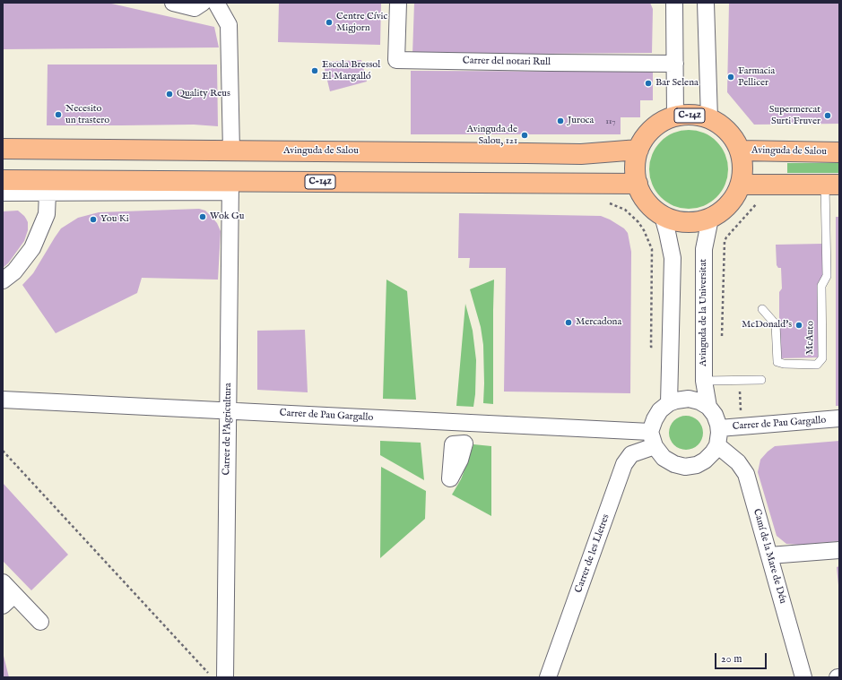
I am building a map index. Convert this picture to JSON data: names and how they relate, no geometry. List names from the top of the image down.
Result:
{
  "streets": {
    "main road": ["C-14z", "Avinguda de Salou"],
    "street": [
      "Carrer del notari Rull",
      "Avinguda de la Universitat",
      "Carrer de Pau Gargallo",
      "Carrer de l'Agricultura",
      "Carrer de les Lletres",
      "Camí de la Mare de Déu"
    ],
    "lane": ["McAuto"]
  },
  "crossings": [
    ["C-14z", "Avinguda de Salou"],
    ["C-14z", "Avinguda de la Universitat"],
    ["C-14z", "Carrer de l'Agricultura"],
    ["Avinguda de Salou", "Avinguda de la Universitat"],
    ["Avinguda de la Universitat", "Carrer de Pau Gargallo"],
    ["Avinguda de la Universitat", "Carrer de les Lletres"],
    ["Avinguda de la Universitat", "Camí de la Mare de Déu"],
    ["Carrer de Pau Gargallo", "Carrer de l'Agricultura"],
    ["Carrer de Pau Gargallo", "Carrer de les Lletres"],
    ["Carrer de Pau Gargallo", "Camí de la Mare de Déu"],
    ["Carrer de les Lletres", "Camí de la Mare de Déu"]
  ],
  "places": [
    "Centre Cívic Migjorn",
    "Escola Bressol El Margalló",
    "Farmacia Pellicer",
    "Bar Selena",
    "Quality Reus",
    "Necesito un trastero",
    "Supermercat Surti Fruver",
    "Juroca",
    "Avinguda de Salou, 121",
    "Wok Gu",
    "You Ki",
    "Mercadona",
    "McDonald's"
  ],
  "house_numbers": ["117"],
  "scale_bar": "20 m"
}
